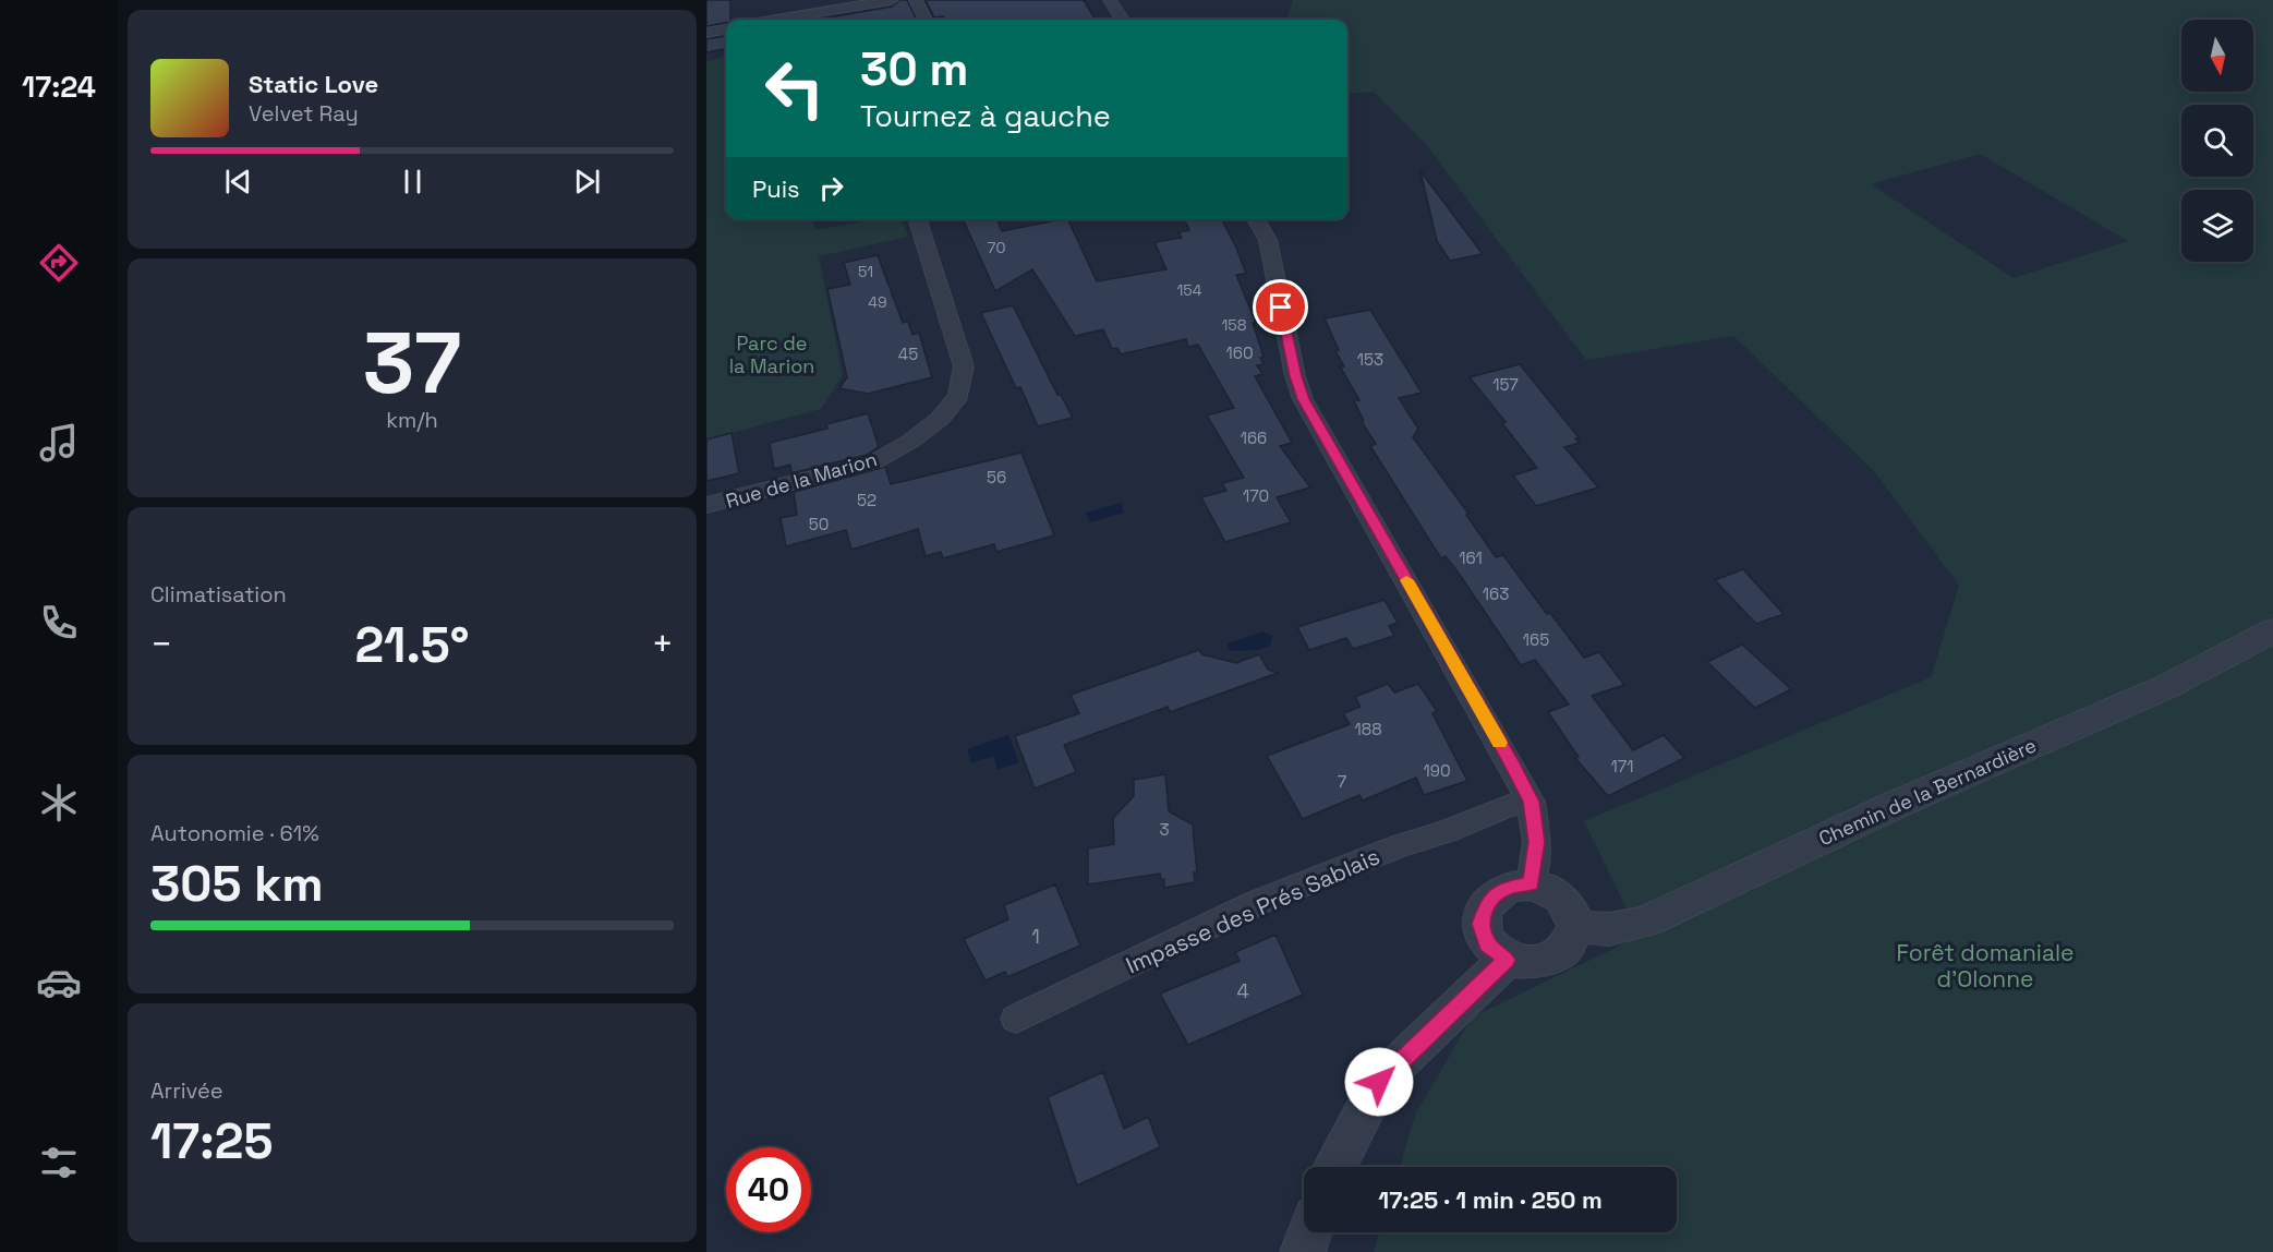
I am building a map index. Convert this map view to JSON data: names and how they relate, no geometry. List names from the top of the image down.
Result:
{
  "streets": {
    "street": ["Rue de la Marion", "Chemin de la Bernardière", "Impasse des Prés Sablais"]
  },
  "parks": ["Parc de la Marion", "Forêt domaniale d'Olonne"],
  "house_numbers": [
    "70",
    "51",
    "154",
    "49",
    "158",
    "160",
    "45",
    "153",
    "157",
    "166",
    "56",
    "170",
    "52",
    "50",
    "161",
    "163",
    "165",
    "188",
    "171",
    "190",
    "7",
    "3",
    "1",
    "4"
  ],
  "north": "bottom",
  "page": {
    "tabs": "17:24",
    "turn": ["30 m", "Tournez à gauche"],
    "song": ["Static Love", "Velvet Ray"],
    "then": "Puis",
    "tile": [
      ["37", "km/h"],
      "Climatisation",
      ["Autonomie · 61%", "305 km"],
      ["Arrivée", "17:25"]
    ],
    "heat": ["−", "21.5°", "+"],
    "limit": "40",
    "trip": "17:25 · 1 min · 250 m"
  }
}
